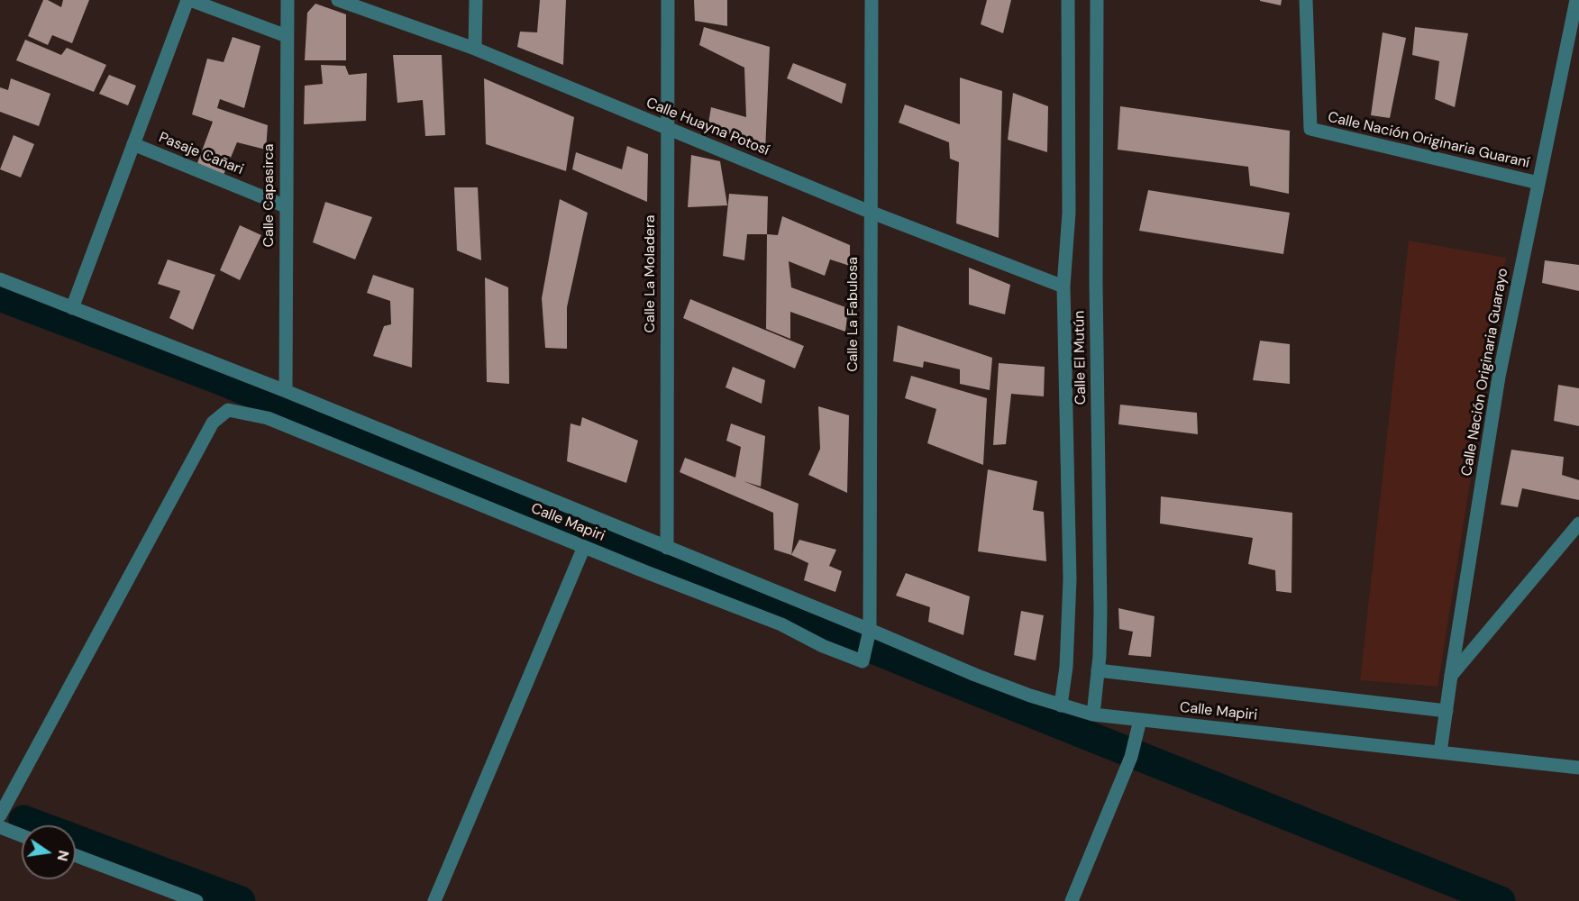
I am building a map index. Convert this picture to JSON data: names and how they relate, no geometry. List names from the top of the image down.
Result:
{
  "streets": {
    "street": [
      "Calle Huayna Potosí",
      "Calle Nación Originaria Guaraní",
      "Pasaje Cañari",
      "Calle Capasirca",
      "Calle La Moladera",
      "Calle La Fabulosa",
      "Calle El Mutún",
      "Calle Nación Originaria Guarayo",
      "Calle Mapiri"
    ]
  },
  "crossings": [
    ["Calle Huayna Potosí", "Calle La Moladera"],
    ["Calle Huayna Potosí", "Calle La Fabulosa"],
    ["Calle Huayna Potosí", "Calle El Mutún"],
    ["Calle Nación Originaria Guaraní", "Calle Nación Originaria Guarayo"],
    ["Pasaje Cañari", "Calle Capasirca"],
    ["Calle Capasirca", "Calle Mapiri"],
    ["Calle La Moladera", "Calle Mapiri"],
    ["Calle La Fabulosa", "Calle Mapiri"],
    ["Calle El Mutún", "Calle Mapiri"],
    ["Calle Nación Originaria Guarayo", "Calle Mapiri"]
  ],
  "north": "right"
}
